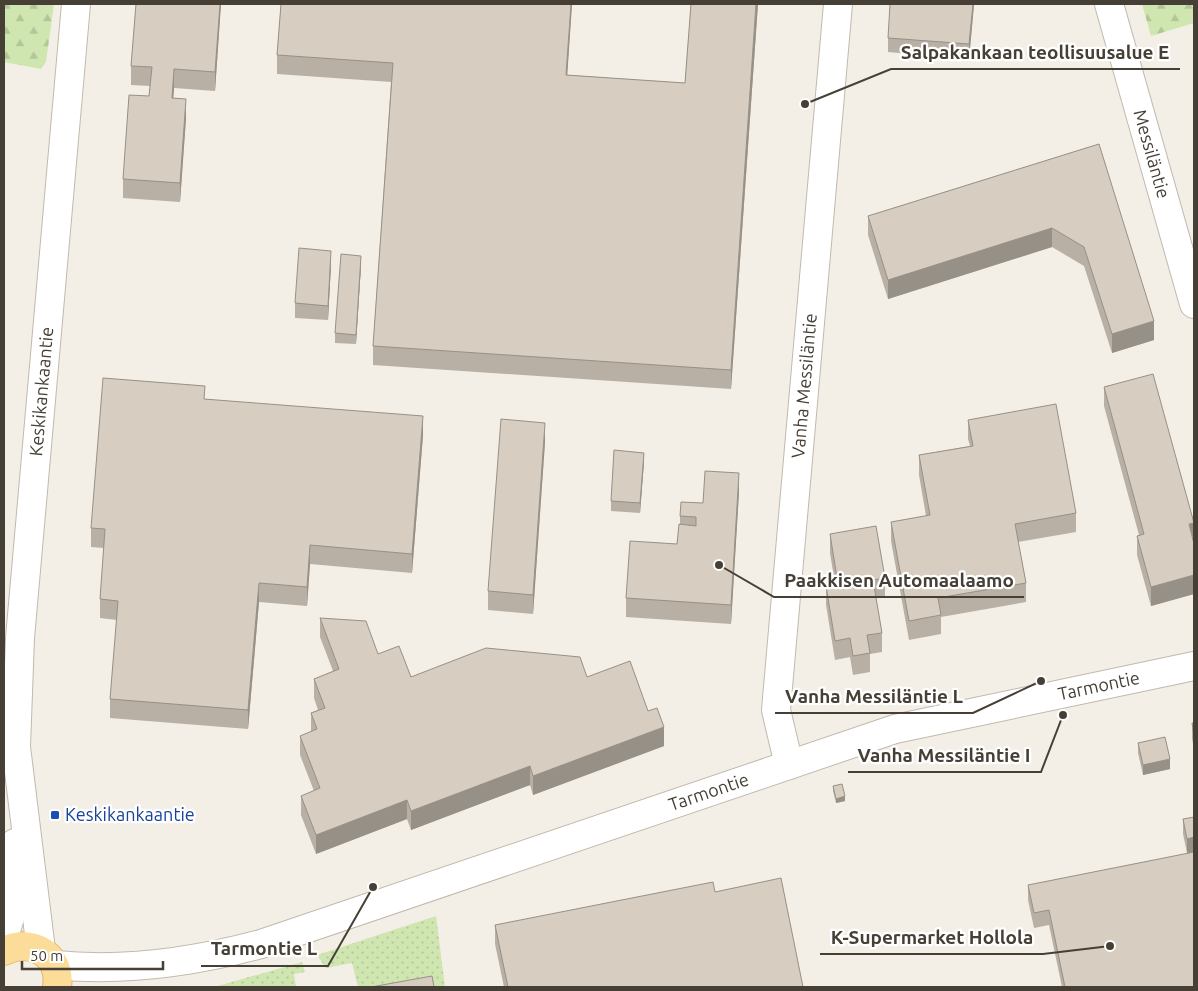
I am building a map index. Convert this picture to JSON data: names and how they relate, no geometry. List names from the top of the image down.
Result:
{
  "streets": {
    "street": [
      "Messiläntie",
      "Vanha Messiläntie",
      "Keskikankaantie",
      "Tarmontie"
    ]
  },
  "crossings": [
    ["Vanha Messiläntie", "Tarmontie"],
    ["Keskikankaantie", "Tarmontie"]
  ],
  "places": {
    "other": [
      "Salpakankaan teollisuusalue E",
      "Paakkisen Automaalaamo",
      "Vanha Messiläntie L",
      "Vanha Messiläntie I",
      "Tarmontie L",
      "K-Supermarket Hollola"
    ],
    "transit": ["Keskikankaantie"]
  },
  "scale_bar": "50 m"
}
